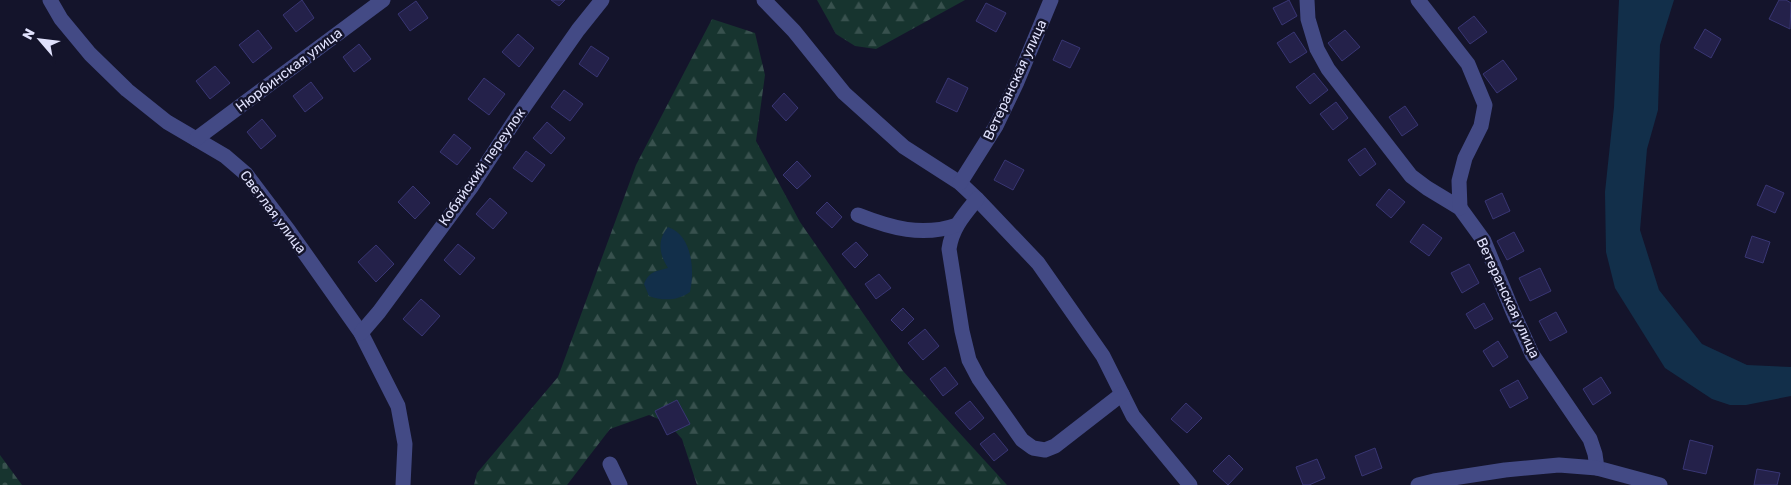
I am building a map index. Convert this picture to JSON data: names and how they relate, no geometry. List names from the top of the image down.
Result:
{
  "streets": {
    "street": [
      "Нюрбинская улица",
      "Ветеранская улица",
      "Кобяйский переулок",
      "Светлая улица"
    ]
  },
  "crossings": [
    ["Нюрбинская улица", "Светлая улица"],
    ["Кобяйский переулок", "Светлая улица"]
  ],
  "north": "top left"
}
